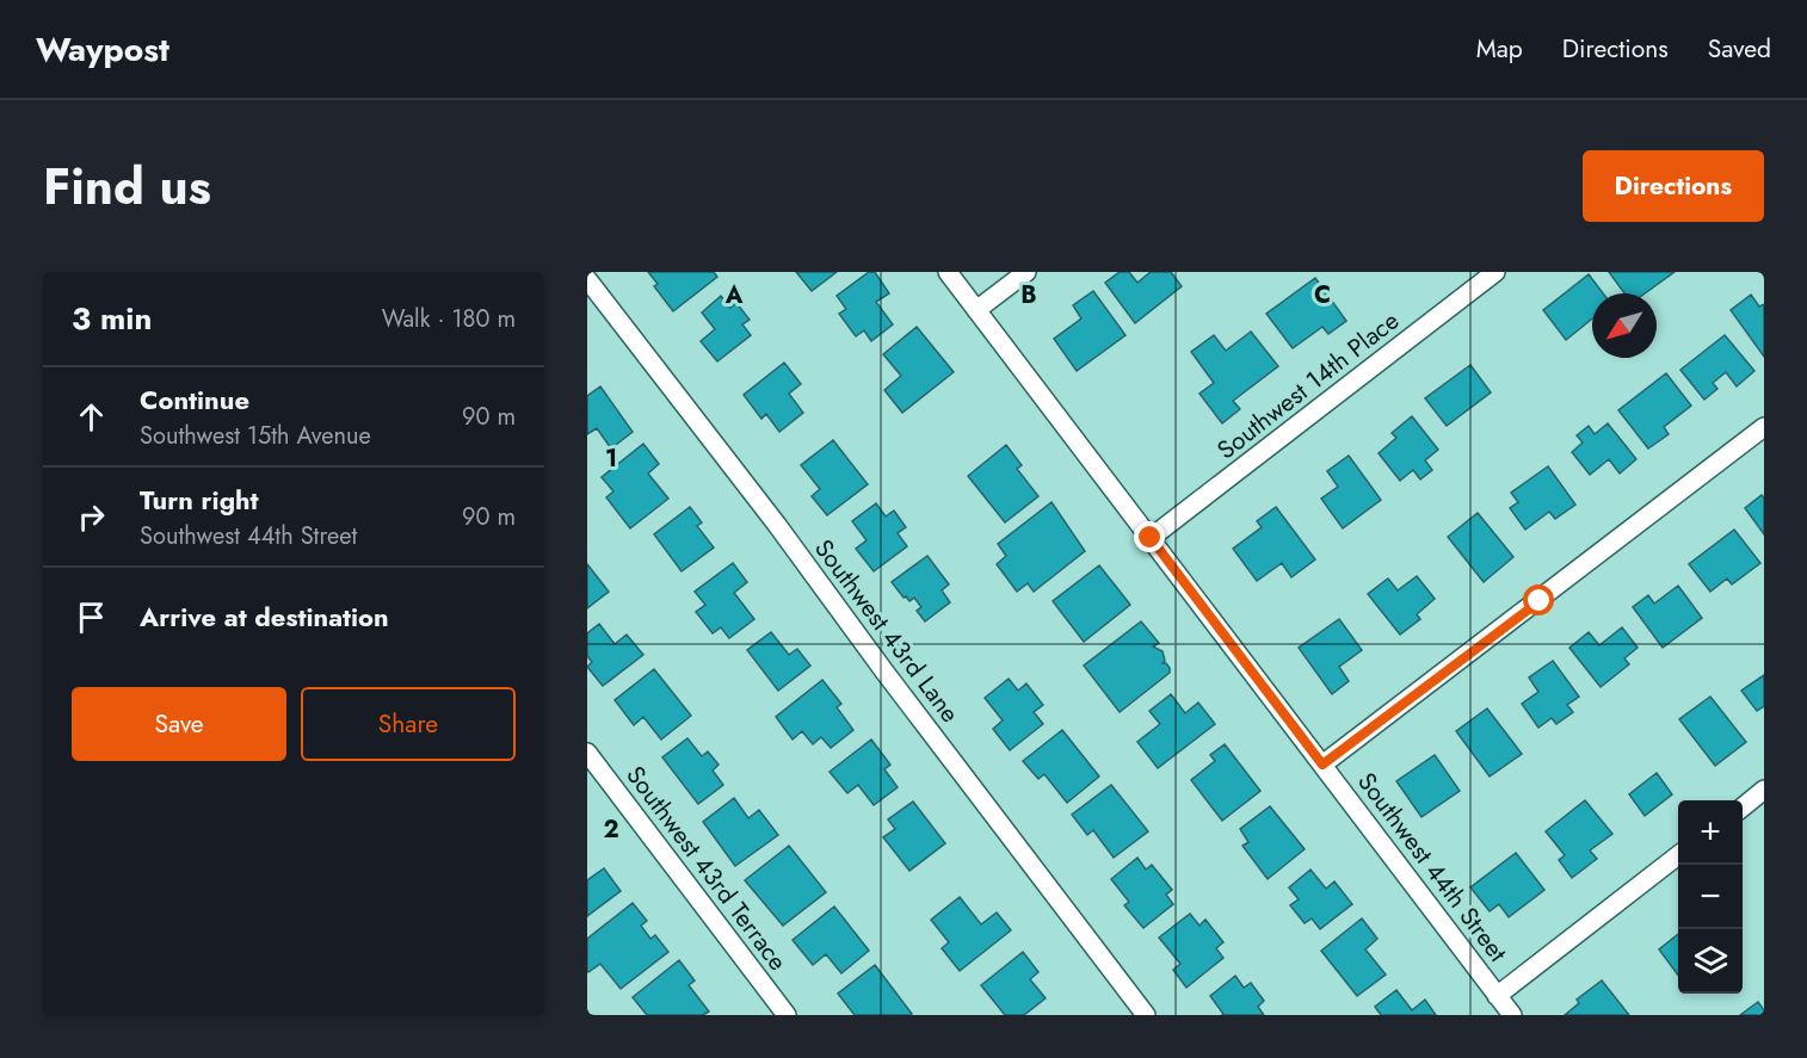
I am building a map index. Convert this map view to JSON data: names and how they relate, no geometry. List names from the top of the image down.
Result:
{
  "streets": {
    "street": [
      "Southwest 14th Place",
      "Southwest 43rd Lane",
      "Southwest 44th Street",
      "Southwest 43rd Terrace"
    ]
  },
  "crossings": [
    ["Southwest 14th Place", "Southwest 44th Street"]
  ],
  "north": "bottom left",
  "page": {
    "header": "Waypost",
    "nav": ["Map", "Directions", "Saved"],
    "title": "Find us",
    "buttons": [
      "Directions",
      ["Save", "Share"]
    ],
    "heading": ["3 min", "Walk · 180 m"],
    "list": [
      ["Continue", "Southwest 15th Avenue", "90 m"],
      ["Turn right", "Southwest 44th Street", "90 m"],
      "Arrive at destination"
    ],
    "map_buttons": ["+", "−"]
  },
  "grid": {
    "columns": ["A", "B", "C"],
    "rows": ["1", "2"]
  }
}
